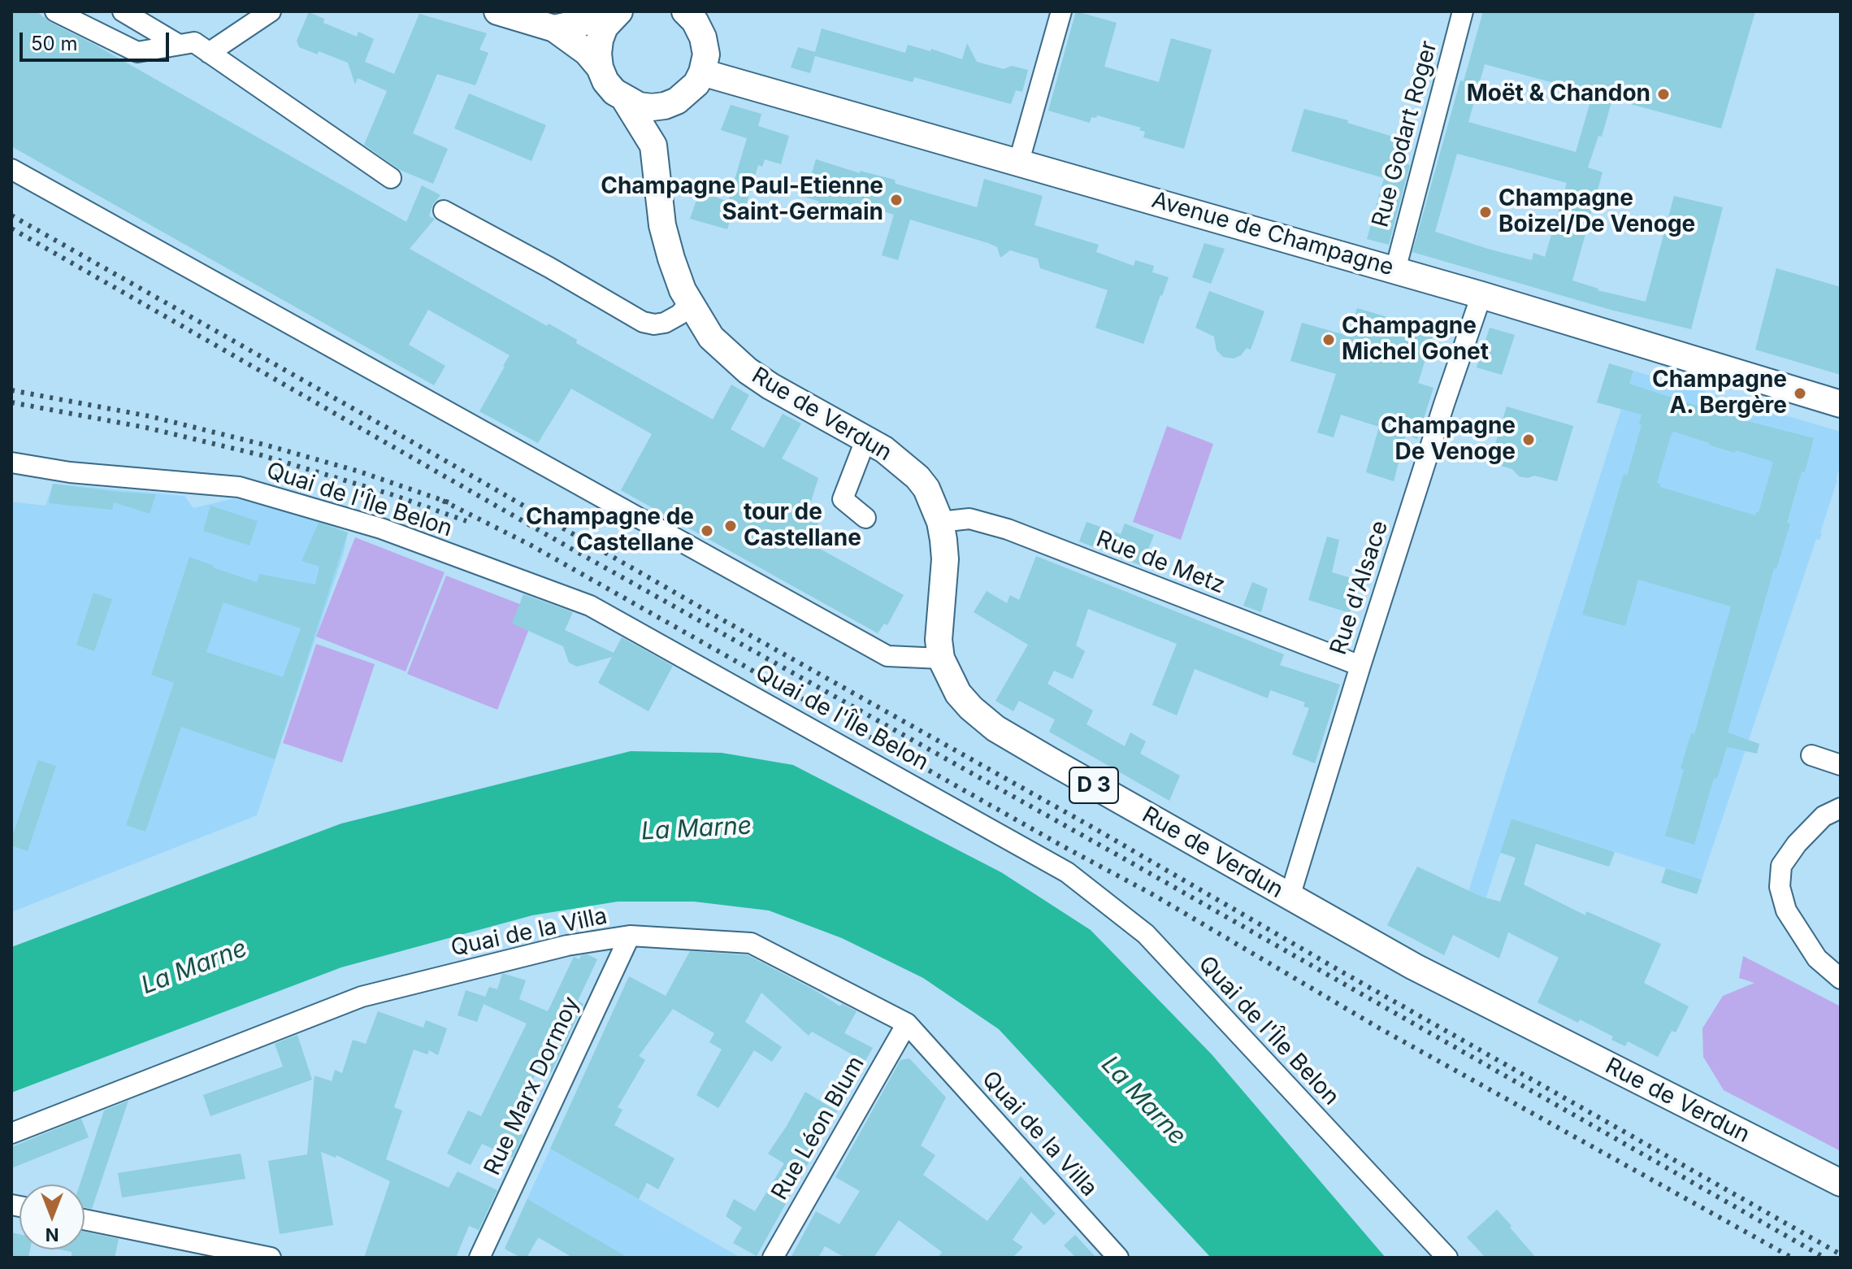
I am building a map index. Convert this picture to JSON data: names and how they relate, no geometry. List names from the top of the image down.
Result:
{
  "streets": {
    "main road": ["Avenue de Champagne", "Rue de Verdun", "D 3"],
    "street": [
      "Rue Godart Roger",
      "Quai de l'Île Belon",
      "Rue de Metz",
      "Rue d'Alsace",
      "Quai de la Villa",
      "Rue Marx Dormoy",
      "Rue Léon Blum"
    ]
  },
  "crossings": [
    ["Rue Godart Roger", "Avenue de Champagne"],
    ["Avenue de Champagne", "Rue d'Alsace"],
    ["Rue de Verdun", "Rue de Metz"],
    ["Rue de Verdun", "Rue d'Alsace"],
    ["Rue de Metz", "Rue d'Alsace"],
    ["Quai de la Villa", "Rue Marx Dormoy"],
    ["Quai de la Villa", "Rue Léon Blum"]
  ],
  "water": ["La Marne"],
  "places": [
    "Moёt & Chandon",
    "Champagne Paul-Etienne Saint-Germain",
    "Champagne Boizel/De Venoge",
    "Champagne Michel Gonet",
    "Champagne A. Bergère",
    "Champagne De Venoge",
    "tour de Castellane",
    "Champagne de Castellane"
  ],
  "scale_bar": "50 m",
  "north": "bottom"
}
